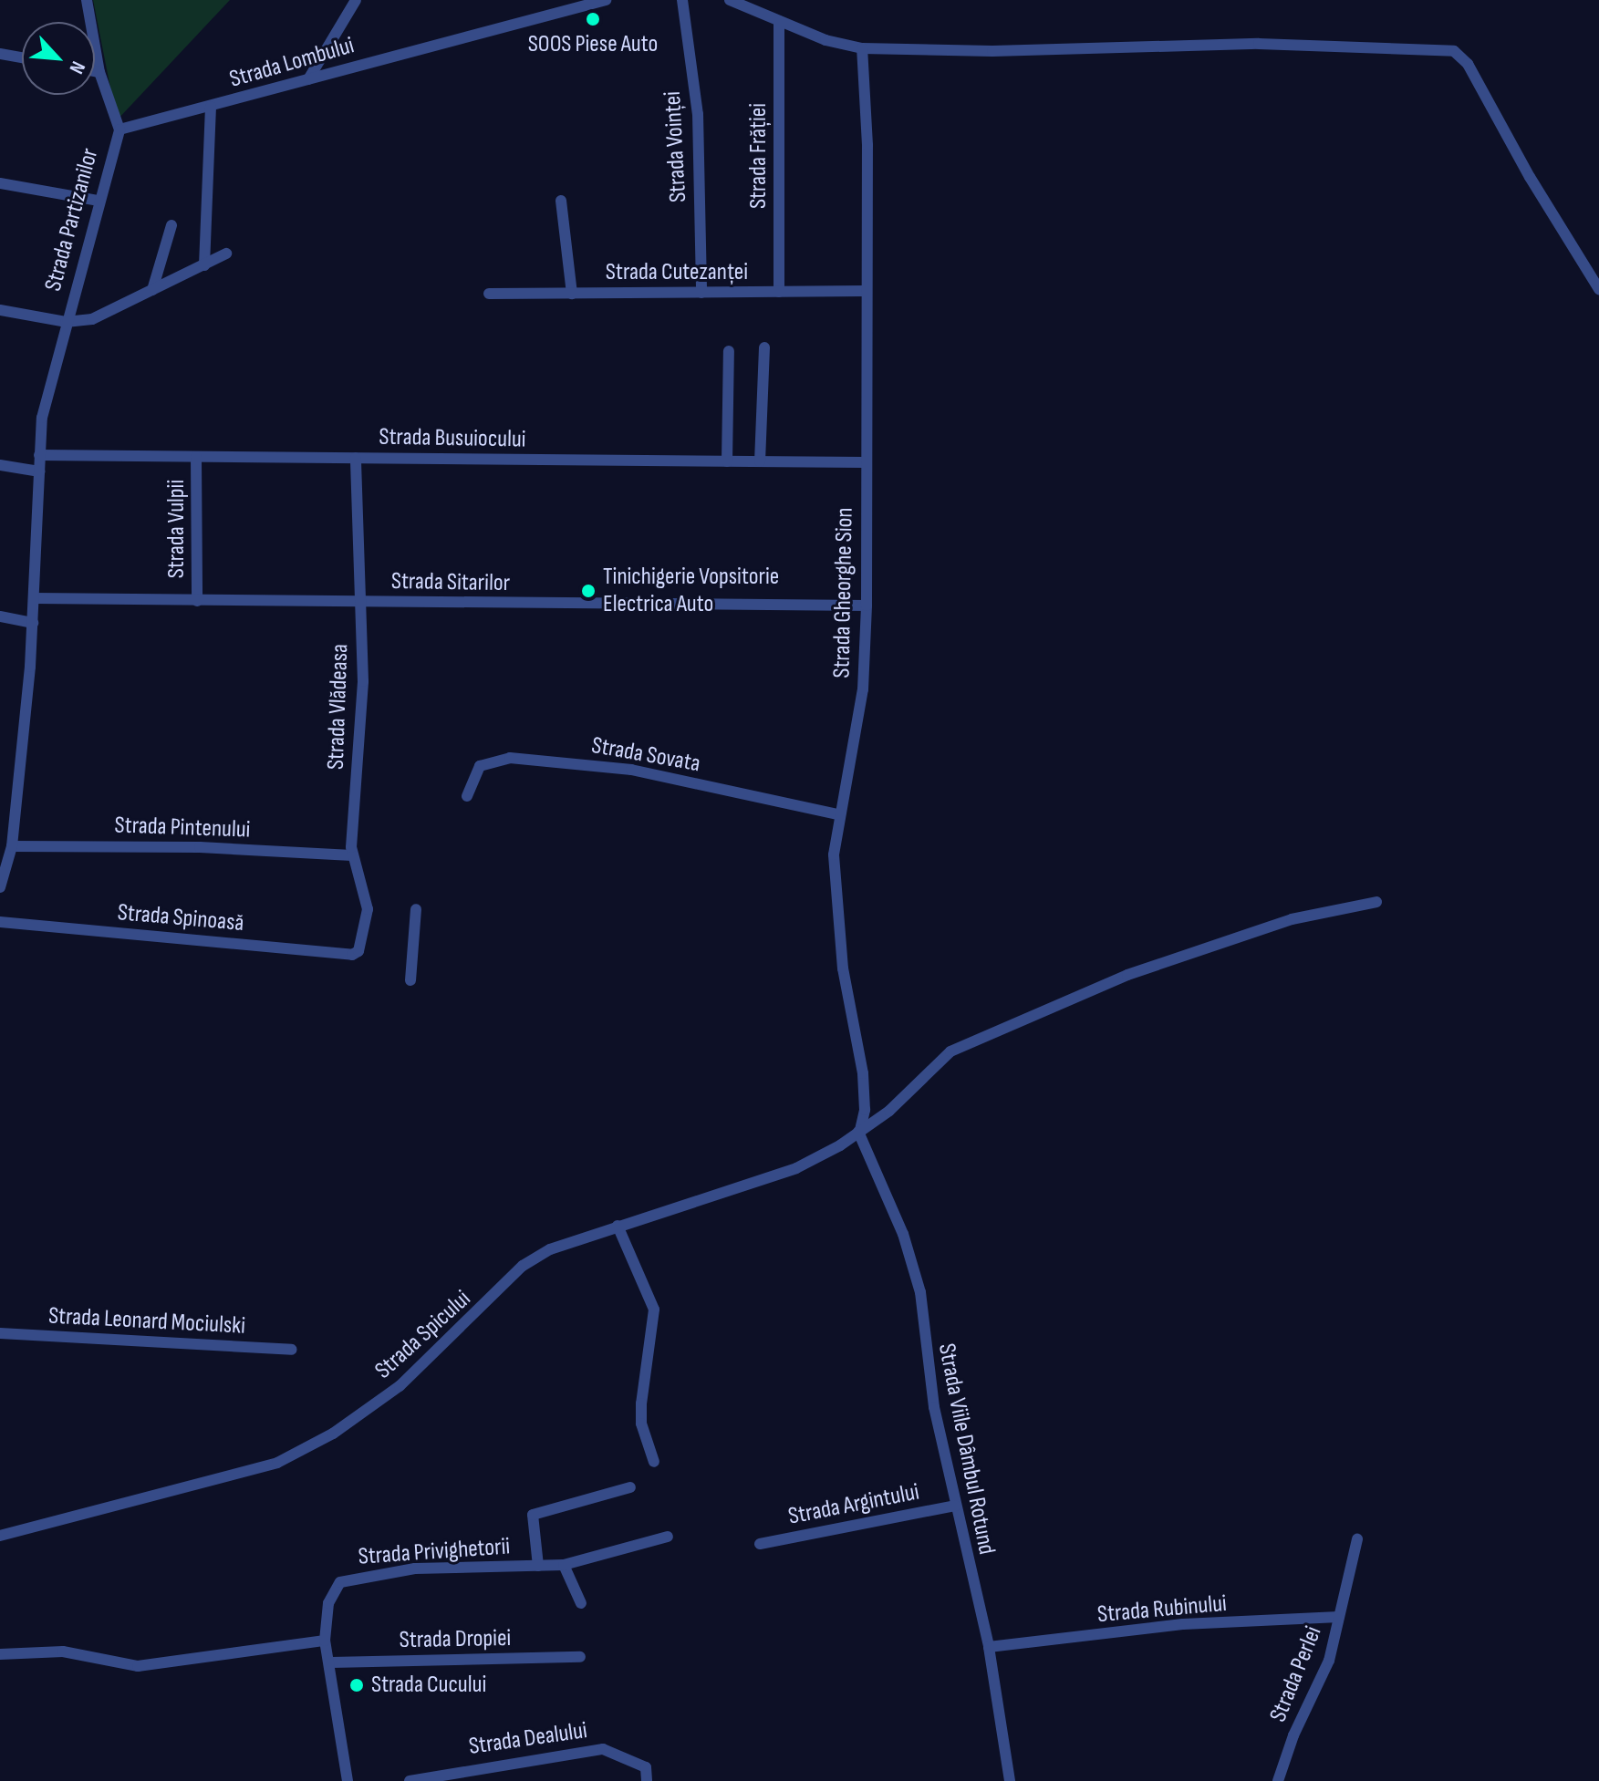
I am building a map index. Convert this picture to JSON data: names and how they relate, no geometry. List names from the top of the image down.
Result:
{
  "streets": {
    "street": [
      "Strada Lombului",
      "Strada Voinței",
      "Strada Frăției",
      "Strada Partizanilor",
      "Strada Cutezanței",
      "Strada Busuiocului",
      "Strada Vulpii",
      "Strada Sitarilor",
      "Strada Gheorghe Sion",
      "Strada Vlădeasa",
      "Strada Sovata",
      "Strada Pintenului",
      "Strada Spinoasă",
      "Strada Leonard Mociulski",
      "Strada Spicului",
      "Strada Viile Dâmbul Rotund",
      "Strada Argintului",
      "Strada Privighetorii",
      "Strada Rubinului",
      "Strada Dropiei",
      "Strada Perlei",
      "Strada Dealului"
    ]
  },
  "crossings": [
    ["Strada Lombului", "Strada Partizanilor"],
    ["Strada Voinței", "Strada Cutezanței"],
    ["Strada Frăției", "Strada Cutezanței"],
    ["Strada Partizanilor", "Strada Busuiocului"],
    ["Strada Partizanilor", "Strada Sitarilor"],
    ["Strada Partizanilor", "Strada Pintenului"],
    ["Strada Cutezanței", "Strada Gheorghe Sion"],
    ["Strada Busuiocului", "Strada Vulpii"],
    ["Strada Busuiocului", "Strada Gheorghe Sion"],
    ["Strada Busuiocului", "Strada Vlădeasa"],
    ["Strada Vulpii", "Strada Sitarilor"],
    ["Strada Sitarilor", "Strada Gheorghe Sion"],
    ["Strada Sitarilor", "Strada Vlădeasa"],
    ["Strada Gheorghe Sion", "Strada Sovata"],
    ["Strada Gheorghe Sion", "Strada Spicului"],
    ["Strada Gheorghe Sion", "Strada Viile Dâmbul Rotund"],
    ["Strada Vlădeasa", "Strada Pintenului"],
    ["Strada Vlădeasa", "Strada Spinoasă"],
    ["Strada Spicului", "Strada Viile Dâmbul Rotund"],
    ["Strada Viile Dâmbul Rotund", "Strada Argintului"],
    ["Strada Viile Dâmbul Rotund", "Strada Rubinului"],
    ["Strada Rubinului", "Strada Perlei"]
  ],
  "places": ["SOOS Piese Auto", "Tinichigerie Vopsitorie Electrica Auto", "Strada Cucului"],
  "north": "bottom right"
}
